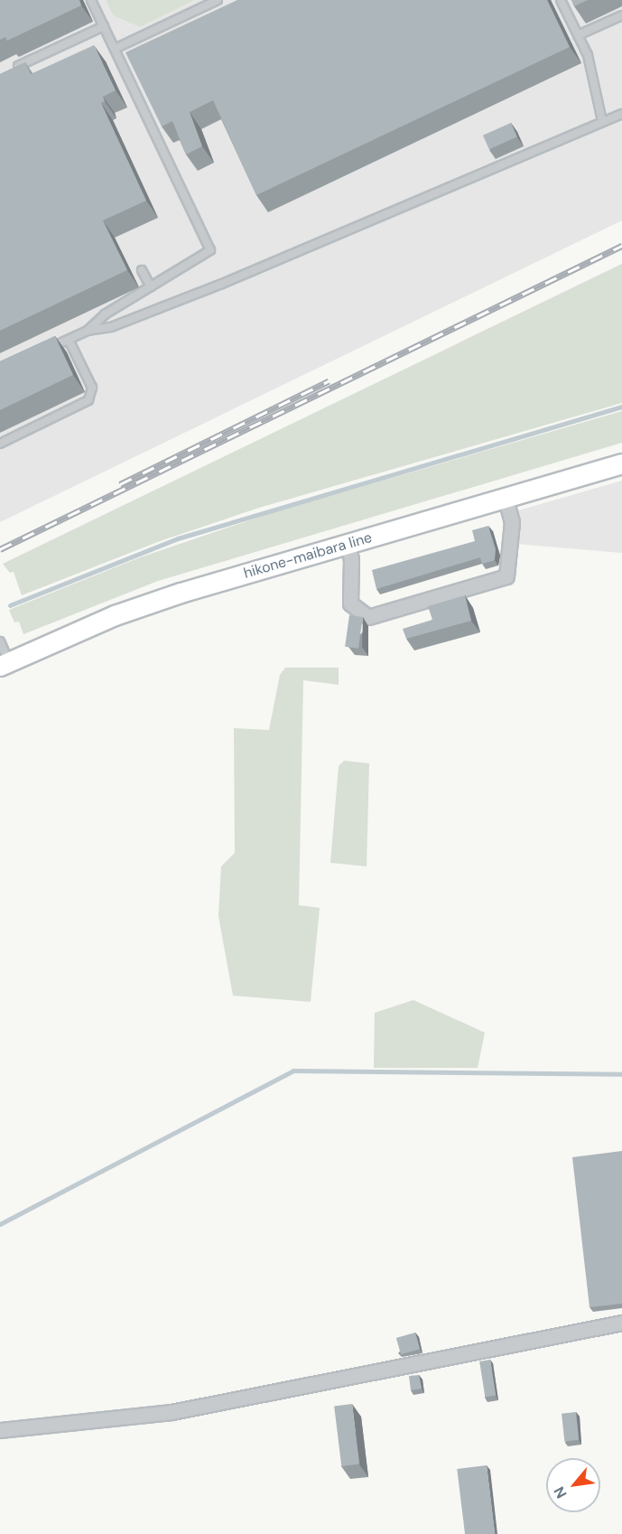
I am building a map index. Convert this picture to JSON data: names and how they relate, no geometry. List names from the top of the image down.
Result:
{
  "streets": {
    "main road": ["hikone-maibara line"]
  },
  "north": "bottom left"
}
